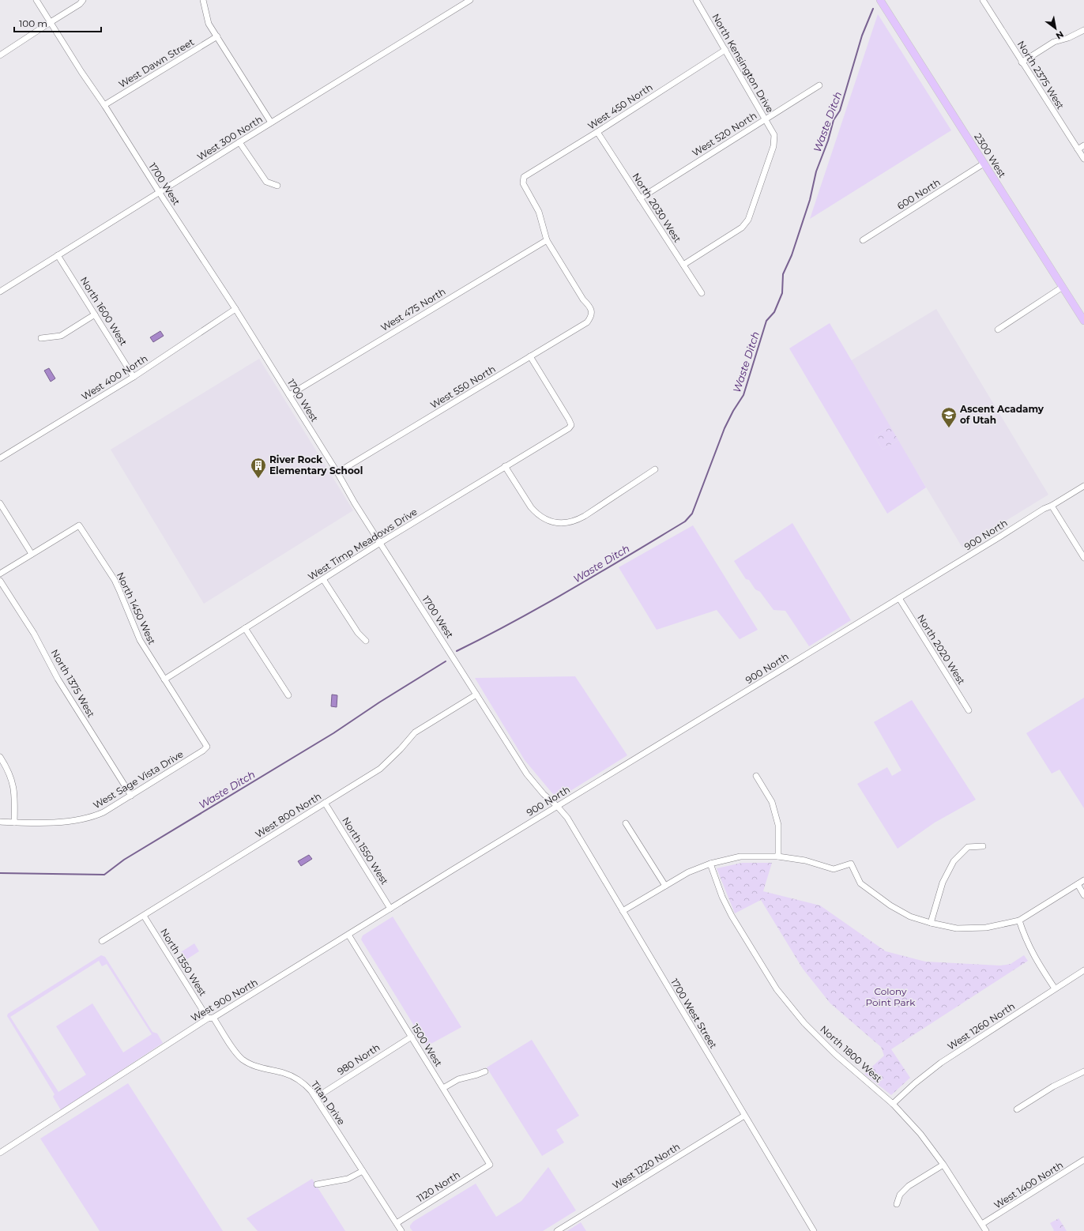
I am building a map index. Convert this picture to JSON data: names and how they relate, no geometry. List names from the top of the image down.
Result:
{
  "streets": {
    "main road": ["2300 West"],
    "street": [
      "West Dawn Street",
      "North Kensington Drive",
      "North 2375 West",
      "West 450 North",
      "West 520 North",
      "West 300 North",
      "1700 West",
      "600 North",
      "North 2030 West",
      "West 475 North",
      "North 1600 West",
      "West 400 North",
      "West 550 North",
      "900 North",
      "West Timp Meadows Drive",
      "North 1450 West",
      "North 2020 West",
      "North 1375 West",
      "West Sage Vista Drive",
      "West 800 North",
      "North 1550 West",
      "North 1350 West",
      "West 900 North",
      "1700 West Street",
      "West 1260 North",
      "1500 West",
      "North 1800 West",
      "980 North",
      "Titan Drive",
      "West 1220 North",
      "West 1400 North",
      "1120 North"
    ]
  },
  "crossings": [
    ["West Dawn Street", "1700 West"],
    ["North Kensington Drive", "West 450 North"],
    ["North Kensington Drive", "West 520 North"],
    ["North Kensington Drive", "North 2030 West"],
    ["West 450 North", "North 2030 West"],
    ["West 450 North", "West 475 North"],
    ["West 450 North", "West 550 North"],
    ["West 520 North", "North 2030 West"],
    ["West 300 North", "1700 West"],
    ["West 300 North", "North 1600 West"],
    ["2300 West", "600 North"],
    ["1700 West", "West 475 North"],
    ["1700 West", "West 400 North"],
    ["1700 West", "West 550 North"],
    ["1700 West", "900 North"],
    ["1700 West", "West Timp Meadows Drive"],
    ["1700 West", "West 800 North"],
    ["1700 West", "1700 West Street"],
    ["West 475 North", "West 550 North"],
    ["North 1600 West", "West 400 North"],
    ["West 550 North", "West Timp Meadows Drive"],
    ["900 North", "North 2020 West"],
    ["900 North", "West 900 North"],
    ["900 North", "1700 West Street"],
    ["West Timp Meadows Drive", "North 1450 West"],
    ["North 1450 West", "West Sage Vista Drive"],
    ["North 1375 West", "West Sage Vista Drive"],
    ["West 800 North", "North 1550 West"],
    ["West 800 North", "North 1350 West"],
    ["North 1550 West", "West 900 North"],
    ["North 1350 West", "West 900 North"],
    ["North 1350 West", "Titan Drive"],
    ["West 900 North", "1500 West"],
    ["West 900 North", "Titan Drive"],
    ["1700 West Street", "West 1220 North"],
    ["West 1260 North", "North 1800 West"],
    ["1500 West", "980 North"],
    ["1500 West", "1120 North"],
    ["North 1800 West", "West 1400 North"],
    ["980 North", "Titan Drive"],
    ["Titan Drive", "1120 North"]
  ],
  "water": ["Waste Ditch"],
  "parks": ["Colony Point Park"],
  "places": {
    "school or university": ["Ascent Acadamy of Utah"],
    "building": ["River Rock Elementary School"]
  },
  "scale_bar": "100 m",
  "north": "bottom right"
}
